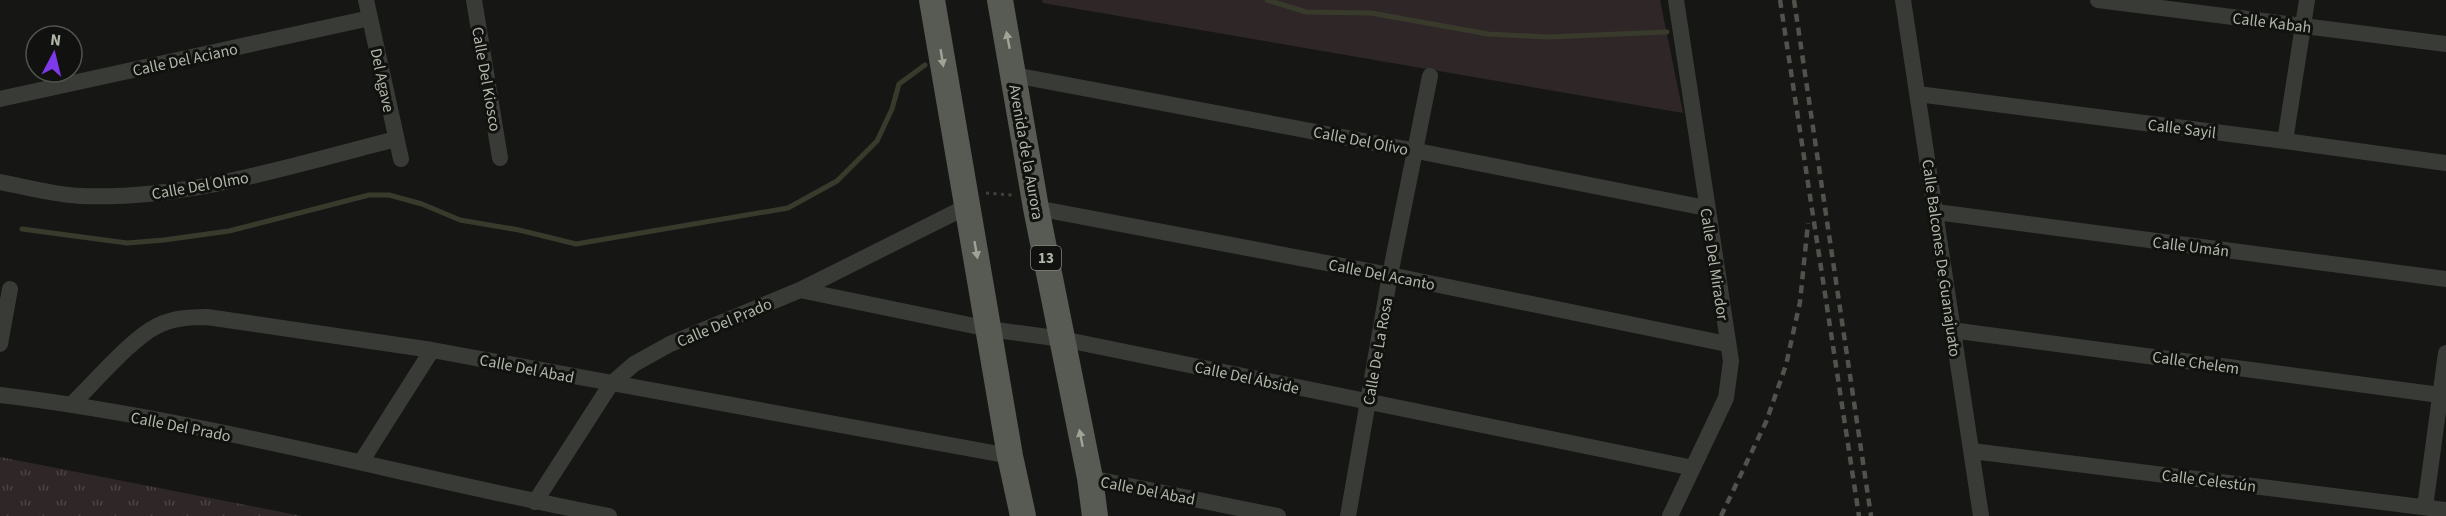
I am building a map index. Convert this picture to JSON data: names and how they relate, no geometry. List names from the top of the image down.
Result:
{
  "streets": {
    "main road": ["Avenida de la Aurora", "13"],
    "street": [
      "Calle Kabah",
      "Calle Del Aciano",
      "Calle Del Kiosco",
      "Del Agave",
      "Calle Sayil",
      "Calle Del Olivo",
      "Calle Del Olmo",
      "Calle Umán",
      "Calle Balcones De Guanajuato",
      "Calle Del Mirador",
      "Calle Del Acanto",
      "Calle Del Prado",
      "Calle De La Rosa",
      "Calle Chelem",
      "Calle Del Abad",
      "Calle Del Ábside",
      "Calle Celestún"
    ]
  },
  "crossings": [
    ["Calle Del Aciano", "Del Agave"],
    ["Del Agave", "Calle Del Olmo"],
    ["Calle Sayil", "Calle Balcones De Guanajuato"],
    ["Calle Del Olivo", "Avenida de la Aurora"],
    ["Calle Del Olivo", "Calle Del Mirador"],
    ["Calle Del Olivo", "Calle De La Rosa"],
    ["Avenida de la Aurora", "Calle Del Acanto"],
    ["Avenida de la Aurora", "Calle Del Abad"],
    ["Avenida de la Aurora", "Calle Del Ábside"],
    ["Calle Umán", "Calle Balcones De Guanajuato"],
    ["Calle Balcones De Guanajuato", "Calle Chelem"],
    ["Calle Balcones De Guanajuato", "Calle Celestún"],
    ["Calle Del Mirador", "Calle Del Acanto"],
    ["Calle Del Mirador", "Calle Del Ábside"],
    ["Calle Del Acanto", "Calle De La Rosa"],
    ["Calle Del Prado", "Calle Del Abad"],
    ["Calle Del Prado", "Calle Del Ábside"],
    ["Calle De La Rosa", "Calle Del Ábside"]
  ],
  "north": "top"
}
